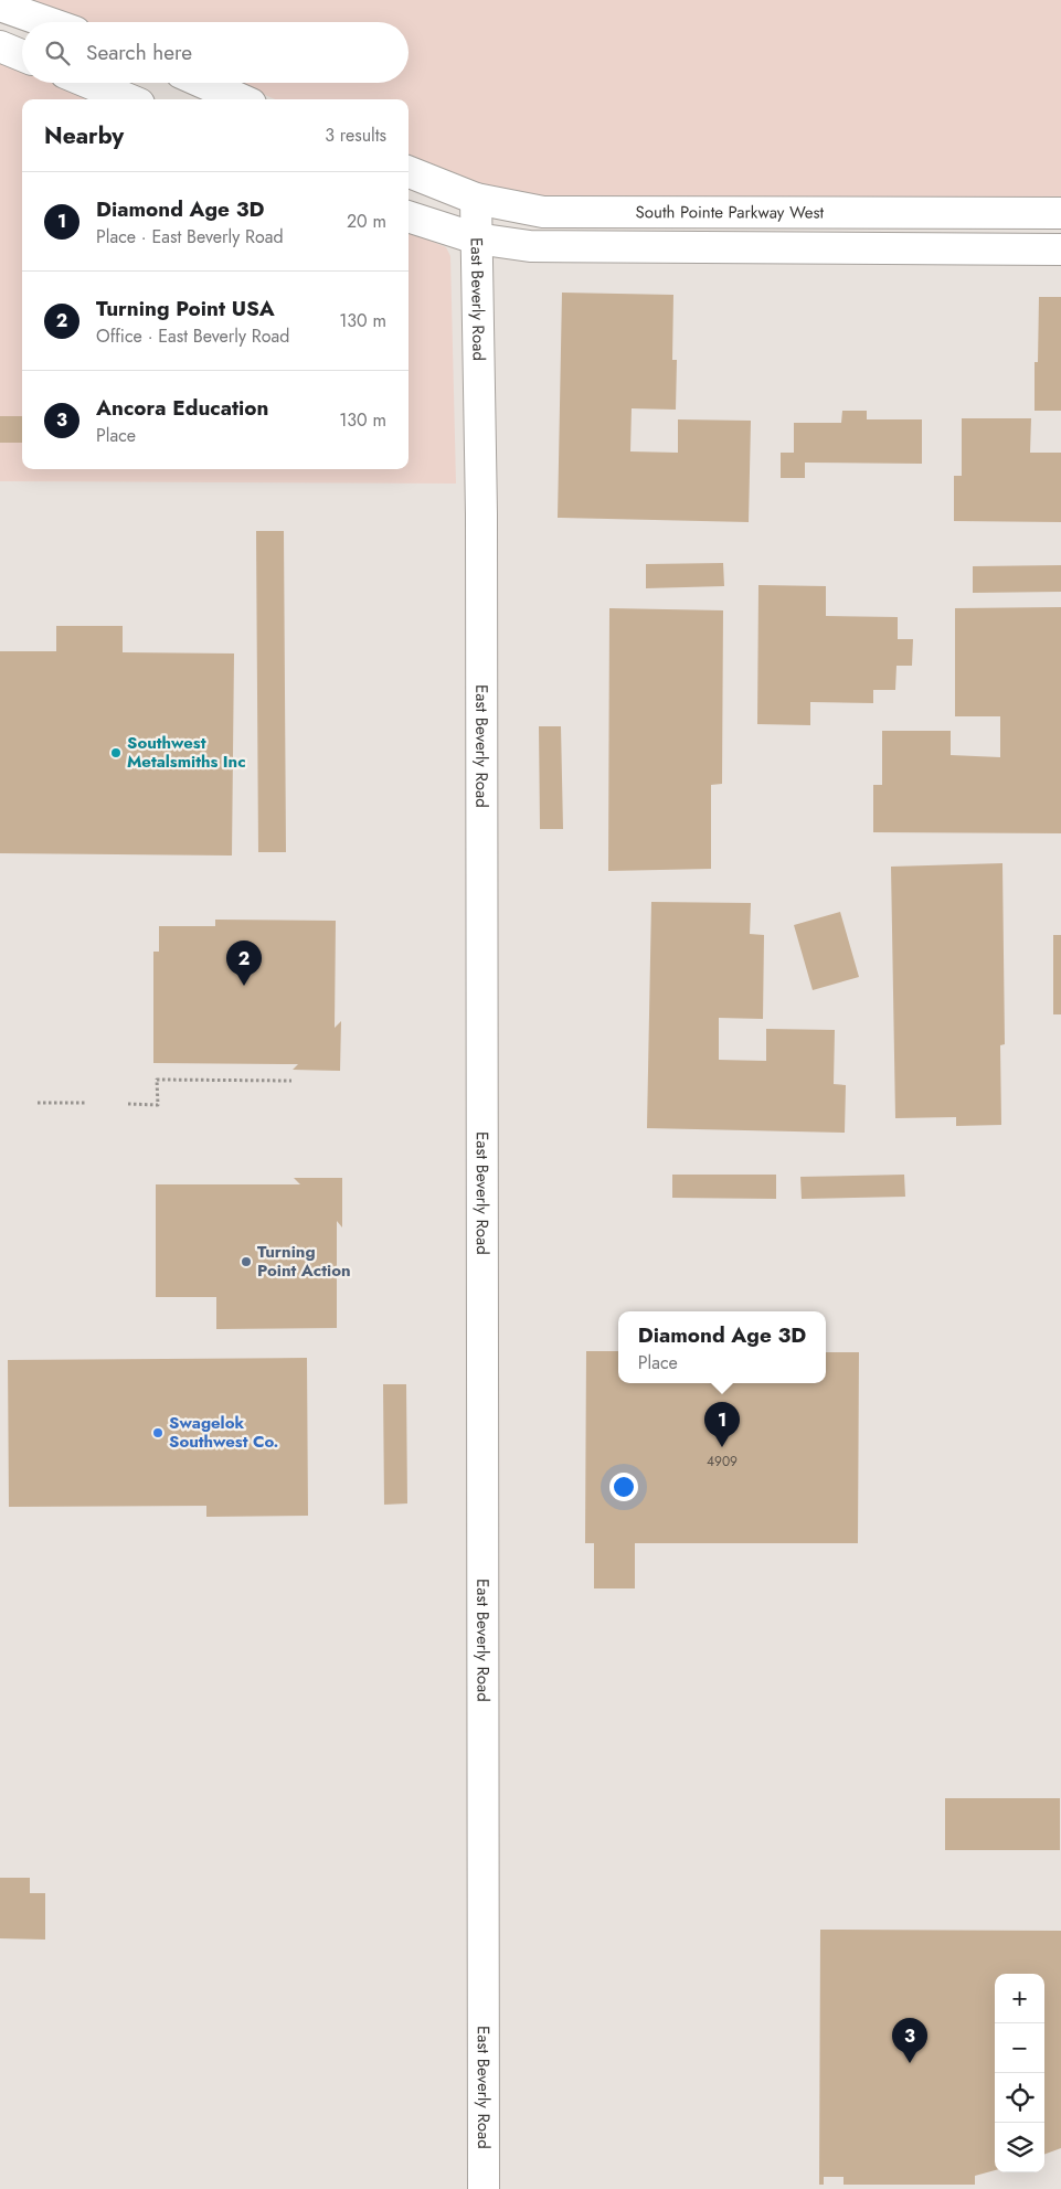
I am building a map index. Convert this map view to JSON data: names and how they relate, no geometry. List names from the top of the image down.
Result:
{
  "streets": {
    "street": ["South Pointe Parkway West", "East Beverly Road"]
  },
  "crossings": [
    ["South Pointe Parkway West", "East Beverly Road"]
  ],
  "places": ["Southwest Metalsmiths Inc", "Turning Point Action", "Swagelok Southwest Co."],
  "house_numbers": ["4909"],
  "page": {
    "search": "Search here",
    "heading": ["Nearby", "3 results"],
    "list": [
      {
        "mark": "1",
        "name": "Diamond Age 3D",
        "note": "Place · East Beverly Road",
        "value": "20 m"
      },
      {
        "mark": "2",
        "name": "Turning Point USA",
        "note": "Office · East Beverly Road",
        "value": "130 m"
      },
      {
        "mark": "3",
        "name": "Ancora Education",
        "note": "Place",
        "value": "130 m"
      }
    ],
    "pins": ["2", "1", "3"],
    "popup": ["Diamond Age 3D", "Place"],
    "map_buttons": ["+", "−"]
  }
}
